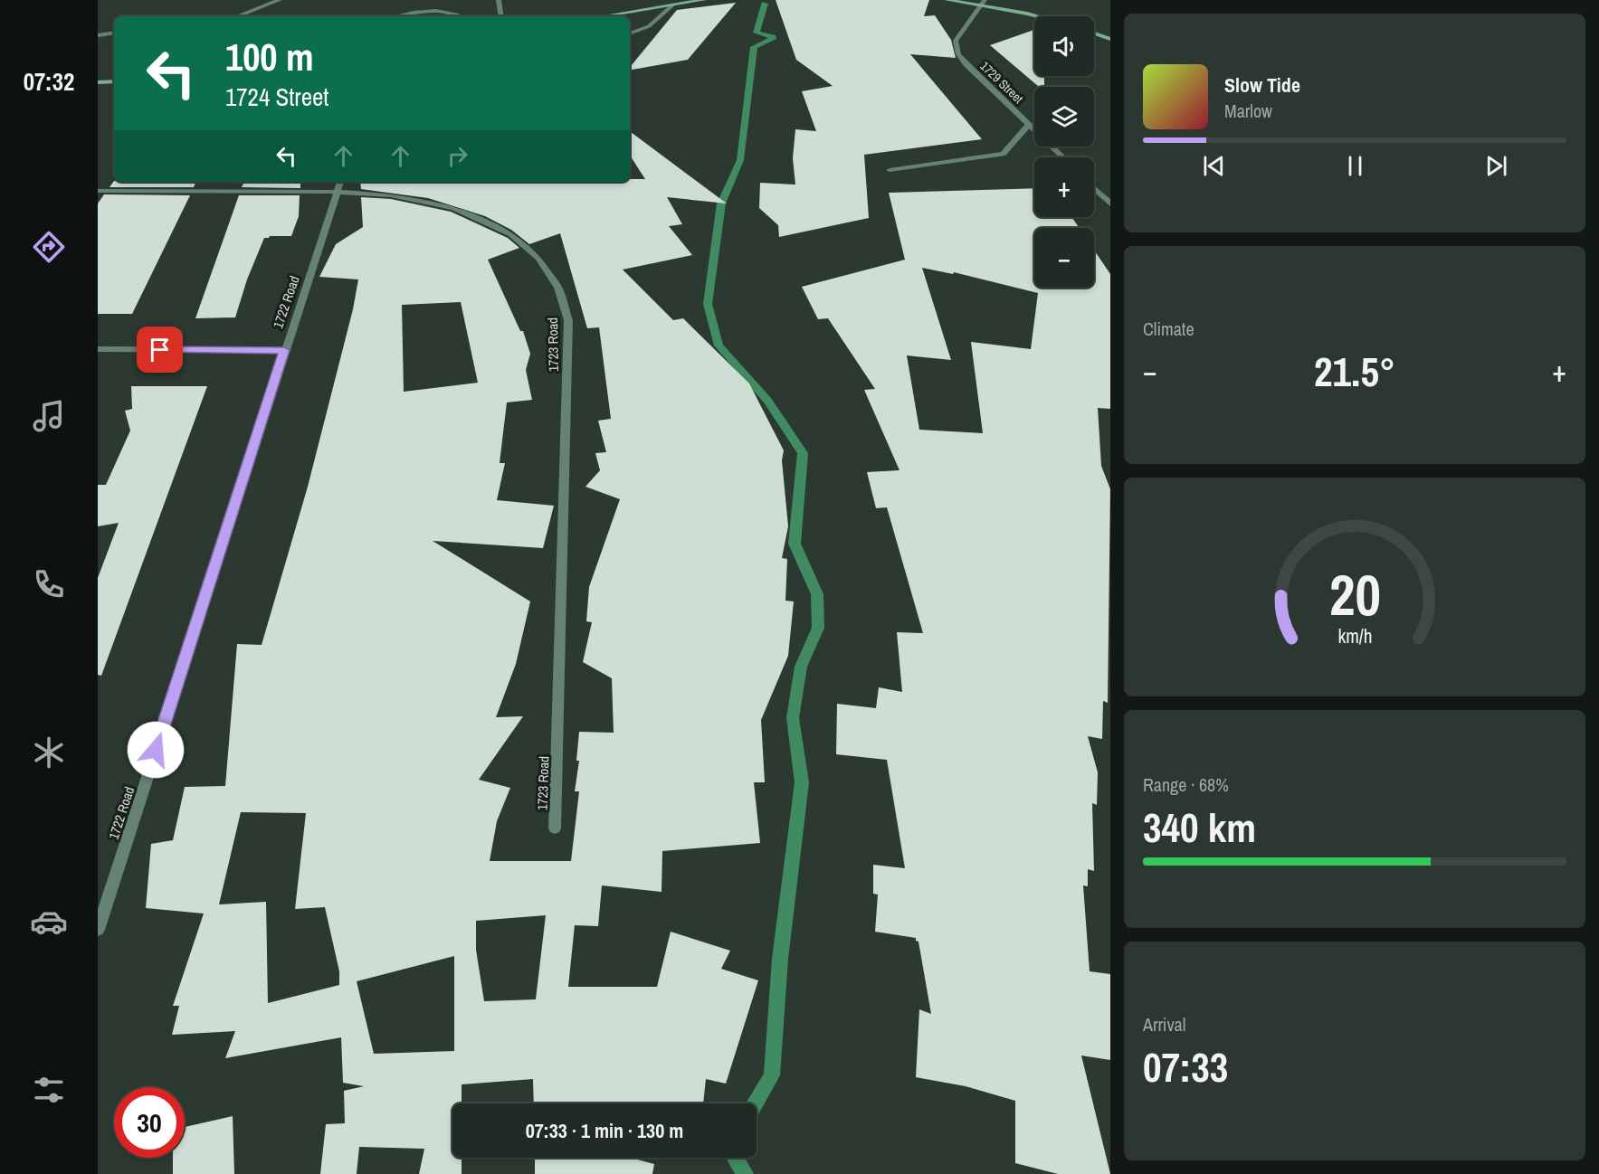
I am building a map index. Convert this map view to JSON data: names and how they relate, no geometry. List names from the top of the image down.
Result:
{
  "streets": {
    "street": ["1729 Street", "1722 Road", "1723 Road"]
  },
  "crossings": [
    ["1722 Road", "1723 Road"]
  ],
  "page": {
    "tabs": "07:32",
    "map_buttons": ["+", "−"],
    "turn": ["100 m", "1724 Street"],
    "song": ["Slow Tide", "Marlow"],
    "tile": [
      "Climate",
      ["Range · 68%", "340 km"],
      ["Arrival", "07:33"]
    ],
    "heat": ["−", "21.5°", "+"],
    "limit": "30",
    "trip": "07:33 · 1 min · 130 m",
    "gauge": ["20", "km/h"]
  }
}
